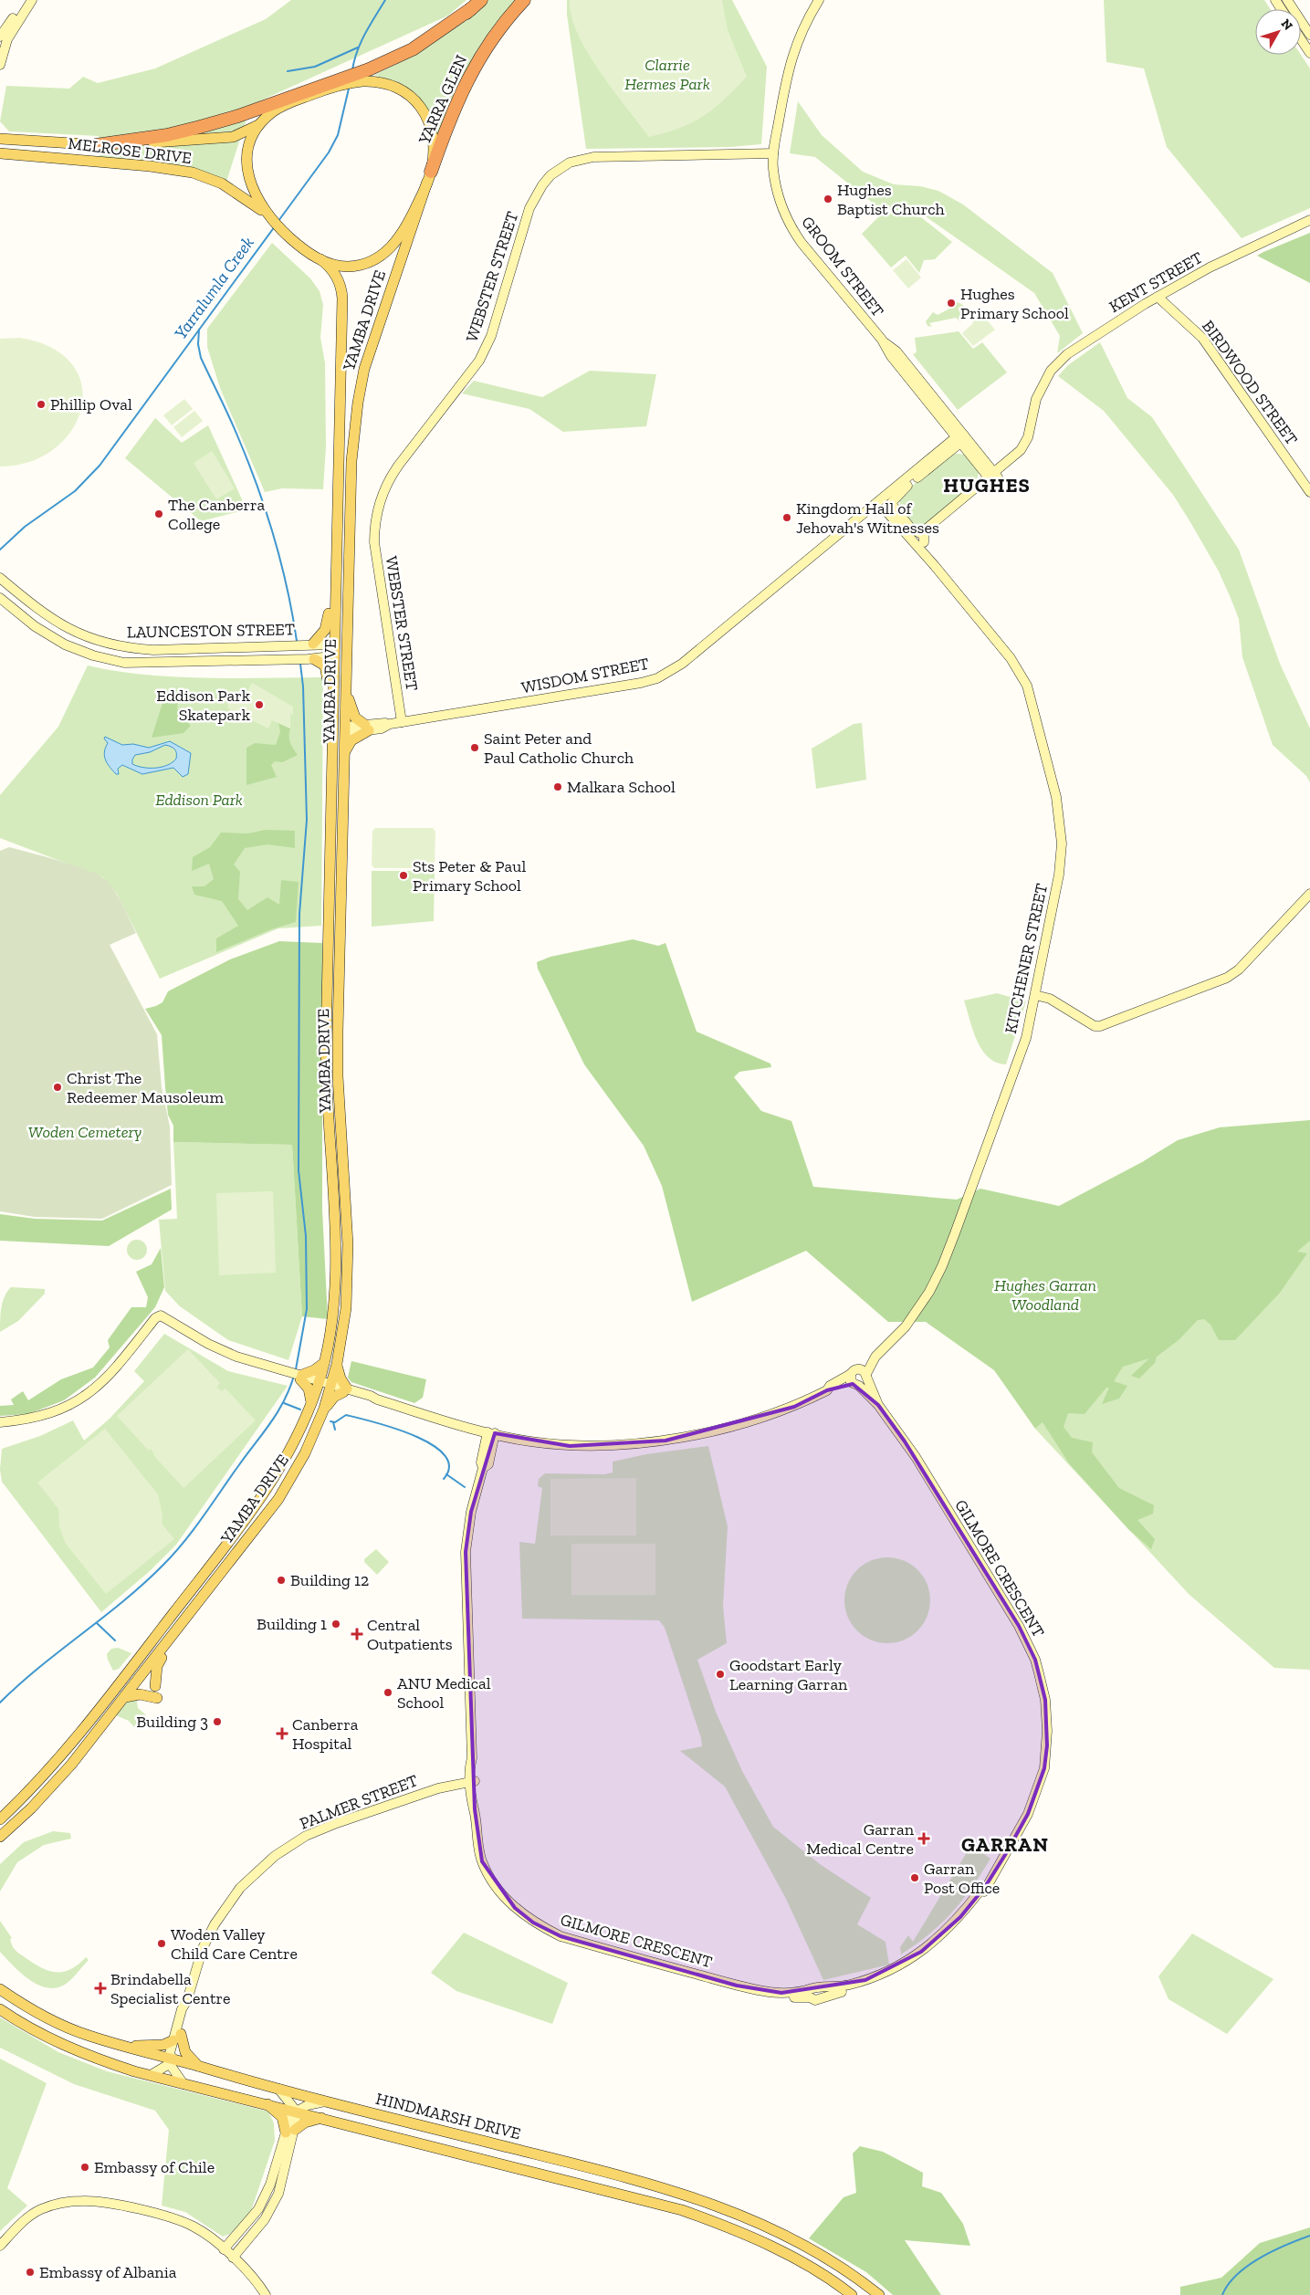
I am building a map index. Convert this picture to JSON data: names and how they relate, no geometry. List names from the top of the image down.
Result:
{
  "streets": {
    "highway": ["YARRA GLEN"],
    "main road": ["MELROSE DRIVE", "YAMBA DRIVE", "HINDMARSH DRIVE"],
    "street": [
      "GROOM STREET",
      "WEBSTER STREET",
      "KENT STREET",
      "BIRDWOOD STREET",
      "LAUNCESTON STREET",
      "WISDOM STREET",
      "KITCHENER STREET",
      "GILMORE CRESCENT",
      "PALMER STREET"
    ]
  },
  "crossings": [
    ["YARRA GLEN", "MELROSE DRIVE"],
    ["YARRA GLEN", "YAMBA DRIVE"],
    ["MELROSE DRIVE", "YAMBA DRIVE"],
    ["GROOM STREET", "WEBSTER STREET"],
    ["GROOM STREET", "KENT STREET"],
    ["GROOM STREET", "WISDOM STREET"],
    ["WEBSTER STREET", "WISDOM STREET"],
    ["KENT STREET", "BIRDWOOD STREET"],
    ["KENT STREET", "KITCHENER STREET"],
    ["YAMBA DRIVE", "LAUNCESTON STREET"],
    ["YAMBA DRIVE", "WISDOM STREET"],
    ["YAMBA DRIVE", "KITCHENER STREET"],
    ["WISDOM STREET", "KITCHENER STREET"],
    ["KITCHENER STREET", "GILMORE CRESCENT"],
    ["GILMORE CRESCENT", "PALMER STREET"],
    ["PALMER STREET", "HINDMARSH DRIVE"]
  ],
  "districts": ["HUGHES", "GARRAN"],
  "water": ["Yarralumla Creek"],
  "parks": [
    "Clarrie Hermes Park",
    "Eddison Park",
    "Woden Cemetery",
    "Hughes Garran Woodland"
  ],
  "places": {
    "other": [
      "Hughes Baptist Church",
      "Hughes Primary School",
      "Phillip Oval",
      "The Canberra College",
      "Kingdom Hall of Jehovah's Witnesses",
      "Eddison Park Skatepark",
      "Saint Peter and Paul Catholic Church",
      "Malkara School",
      "Sts Peter & Paul Primary School",
      "Christ The Redeemer Mausoleum",
      "Building 12",
      "Building 1",
      "Goodstart Early Learning Garran",
      "ANU Medical School",
      "Building 3",
      "Garran Post Office",
      "Woden Valley Child Care Centre",
      "Embassy of Chile",
      "Embassy of Albania"
    ],
    "health": [
      "Central Outpatients",
      "Canberra Hospital",
      "Garran Medical Centre",
      "Brindabella Specialist Centre"
    ]
  },
  "north": "top right"
}
